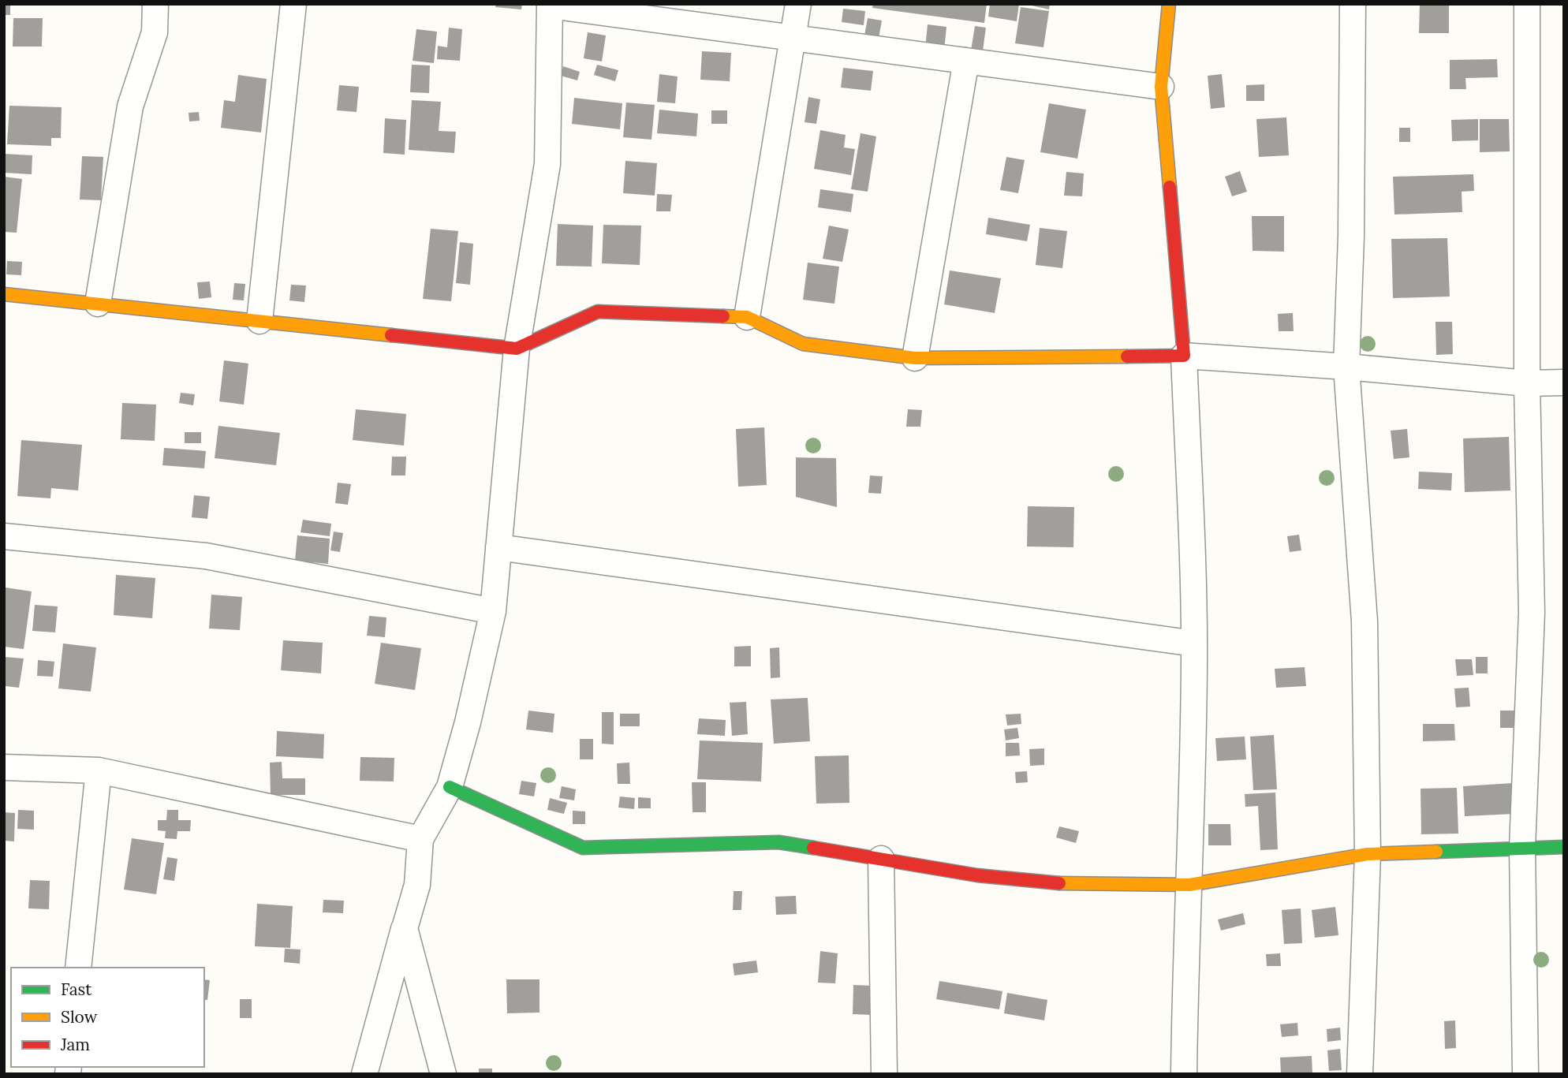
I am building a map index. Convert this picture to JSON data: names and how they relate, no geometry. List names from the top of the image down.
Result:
{
  "legend": ["Fast", "Slow", "Jam"]
}
